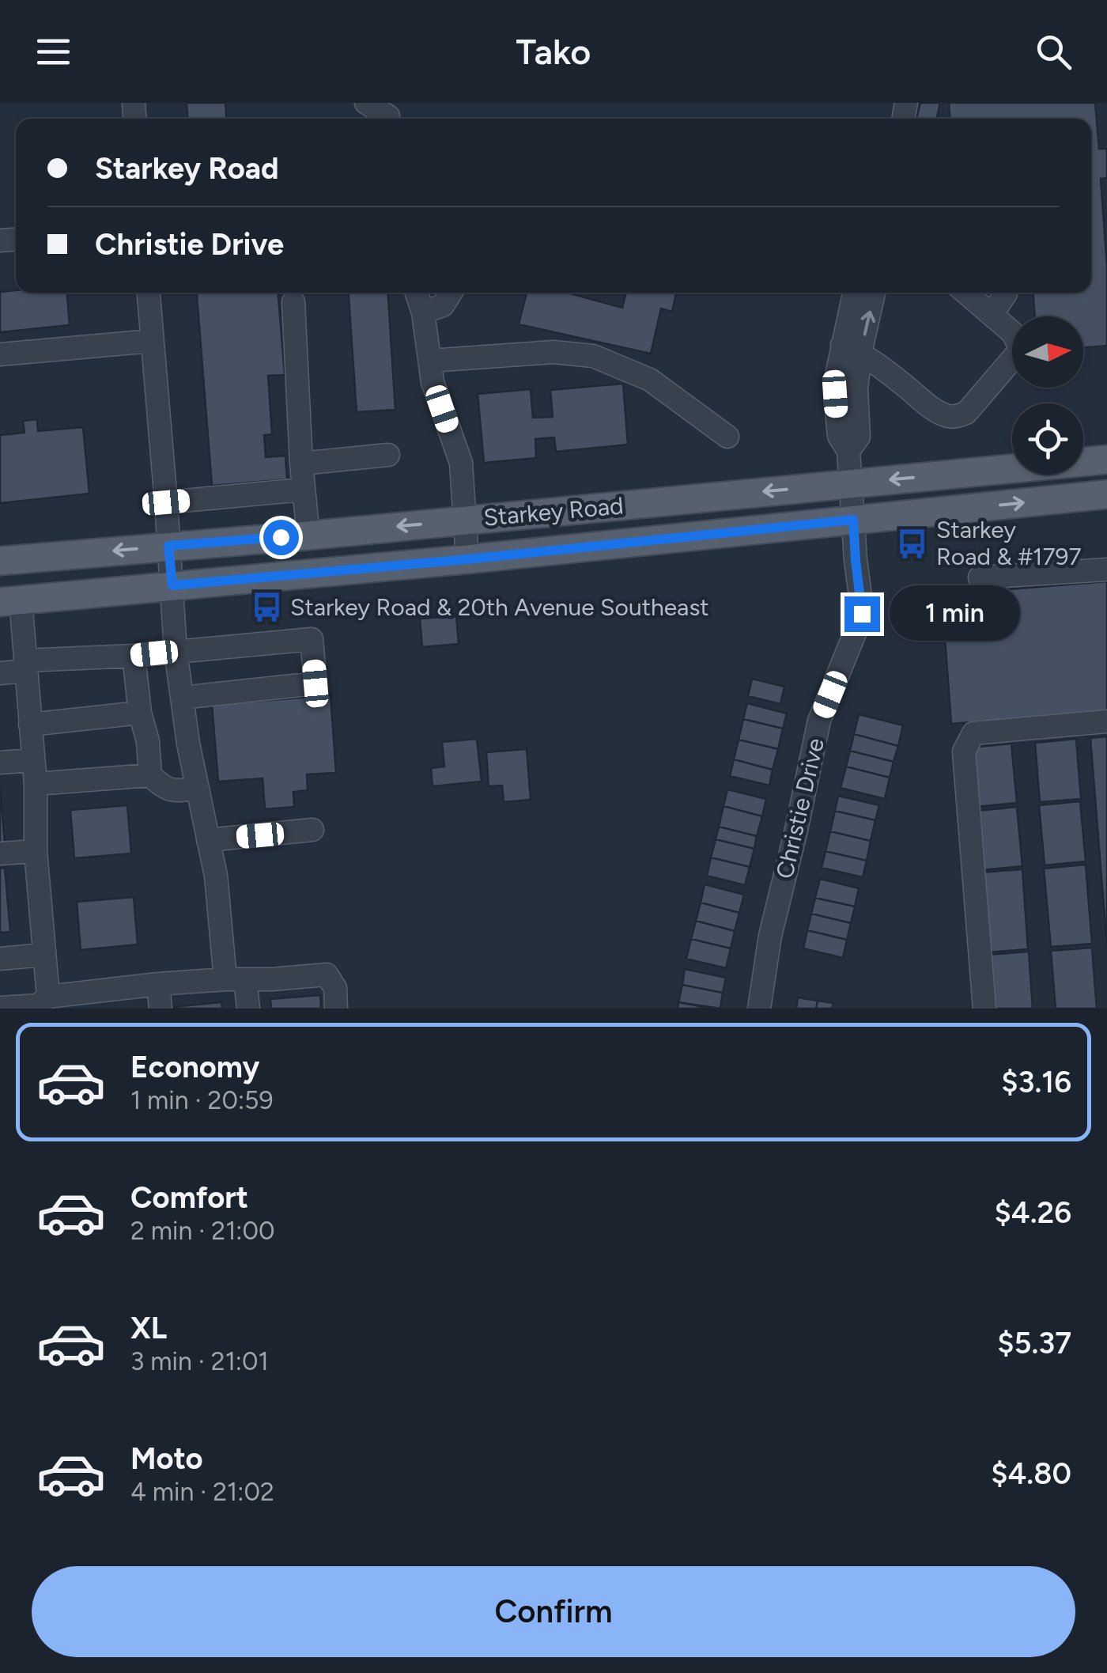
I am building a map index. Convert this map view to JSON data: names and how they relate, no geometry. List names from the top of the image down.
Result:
{
  "streets": {
    "main road": ["Starkey Road"],
    "street": ["Christie Drive"]
  },
  "crossings": [
    ["Starkey Road", "Christie Drive"]
  ],
  "places": {
    "bus stop": ["Starkey Road & #1797", "Starkey Road & 20th Avenue Southeast"]
  },
  "north": "right",
  "page": {
    "header": "Tako",
    "banner": ["Starkey Road", "Christie Drive"],
    "bubble": "1 min",
    "list": [
      {
        "name": "Economy",
        "note": "1 min · 20:59",
        "value": "$3.16"
      },
      {
        "name": "Comfort",
        "note": "2 min · 21:00",
        "value": "$4.26"
      },
      {
        "name": "XL",
        "note": "3 min · 21:01",
        "value": "$5.37"
      },
      {
        "name": "Moto",
        "note": "4 min · 21:02",
        "value": "$4.80"
      }
    ],
    "buttons": "Confirm"
  }
}
